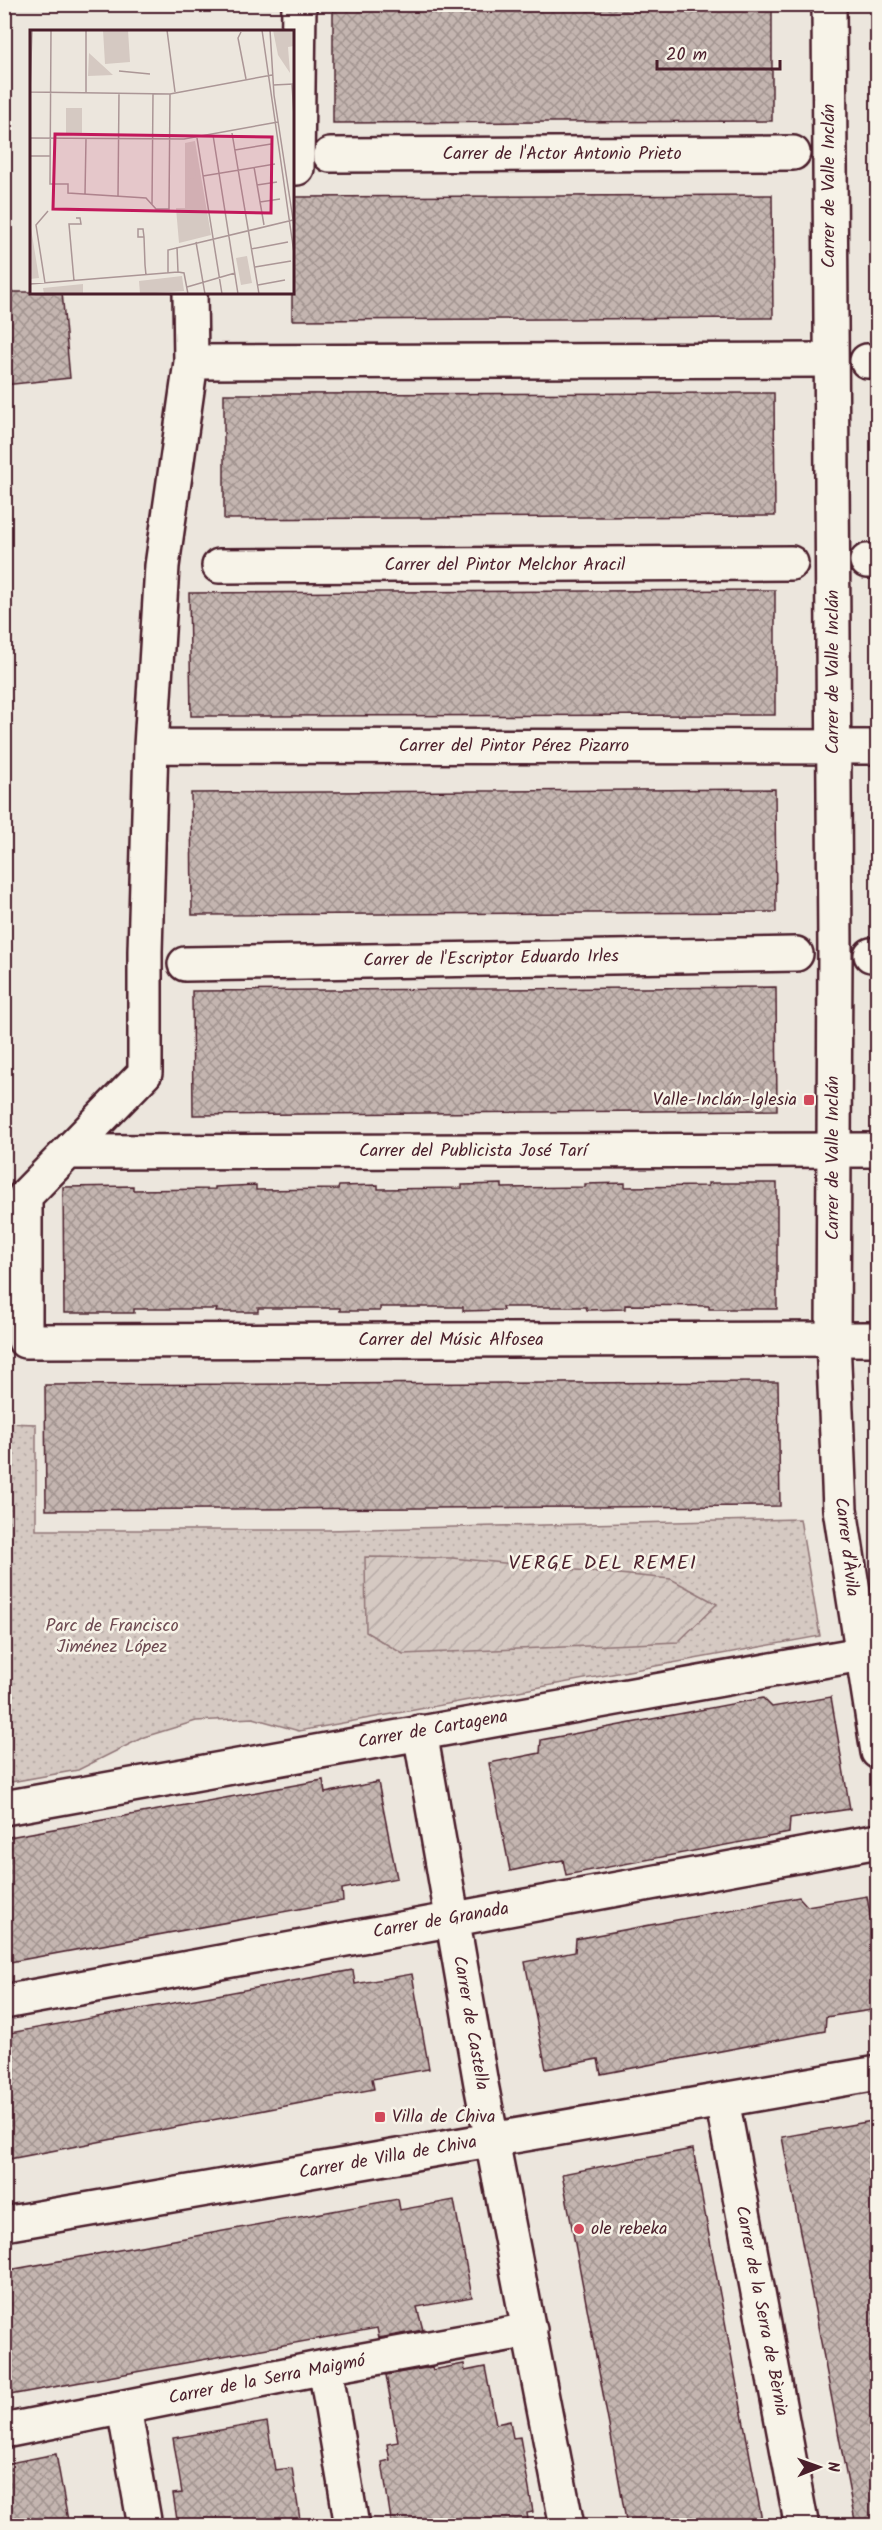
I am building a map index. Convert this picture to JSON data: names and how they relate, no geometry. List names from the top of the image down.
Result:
{
  "streets": {
    "street": [
      "Carrer de l'Actor Antonio Prieto",
      "Carrer de Valle Inclán",
      "Carrer del Pintor Melchor Aracil",
      "Carrer del Pintor Pérez Pizarro",
      "Carrer de l'Escriptor Eduardo Irles",
      "Carrer del Publicista José Tarí",
      "Carrer del Músic Alfosea",
      "Carrer d'Àvila",
      "Carrer de Cartagena",
      "Carrer de Granada",
      "Carrer de Castella",
      "Carrer de Villa de Chiva",
      "Carrer de la Serra de Bèrnia",
      "Carrer de la Serra Maigmó"
    ]
  },
  "crossings": [
    ["Carrer de Valle Inclán", "Carrer del Pintor Pérez Pizarro"],
    ["Carrer de Valle Inclán", "Carrer del Publicista José Tarí"],
    ["Carrer de Valle Inclán", "Carrer del Músic Alfosea"],
    ["Carrer de Valle Inclán", "Carrer d'Àvila"],
    ["Carrer del Publicista José Tarí", "Carrer del Músic Alfosea"],
    ["Carrer del Músic Alfosea", "Carrer d'Àvila"],
    ["Carrer d'Àvila", "Carrer de Cartagena"],
    ["Carrer de Cartagena", "Carrer de Castella"],
    ["Carrer de Granada", "Carrer de Castella"],
    ["Carrer de Castella", "Carrer de Villa de Chiva"],
    ["Carrer de Castella", "Carrer de la Serra Maigmó"],
    ["Carrer de Villa de Chiva", "Carrer de la Serra de Bèrnia"]
  ],
  "districts": ["VERGE DEL REMEI"],
  "parks": ["Parc de Francisco Jiménez López"],
  "places": {
    "transit": ["Valle-Inclán-Iglesia", "Villa de Chiva"],
    "other": ["ole rebeka"]
  },
  "scale_bar": "20 m",
  "north": "right"
}
